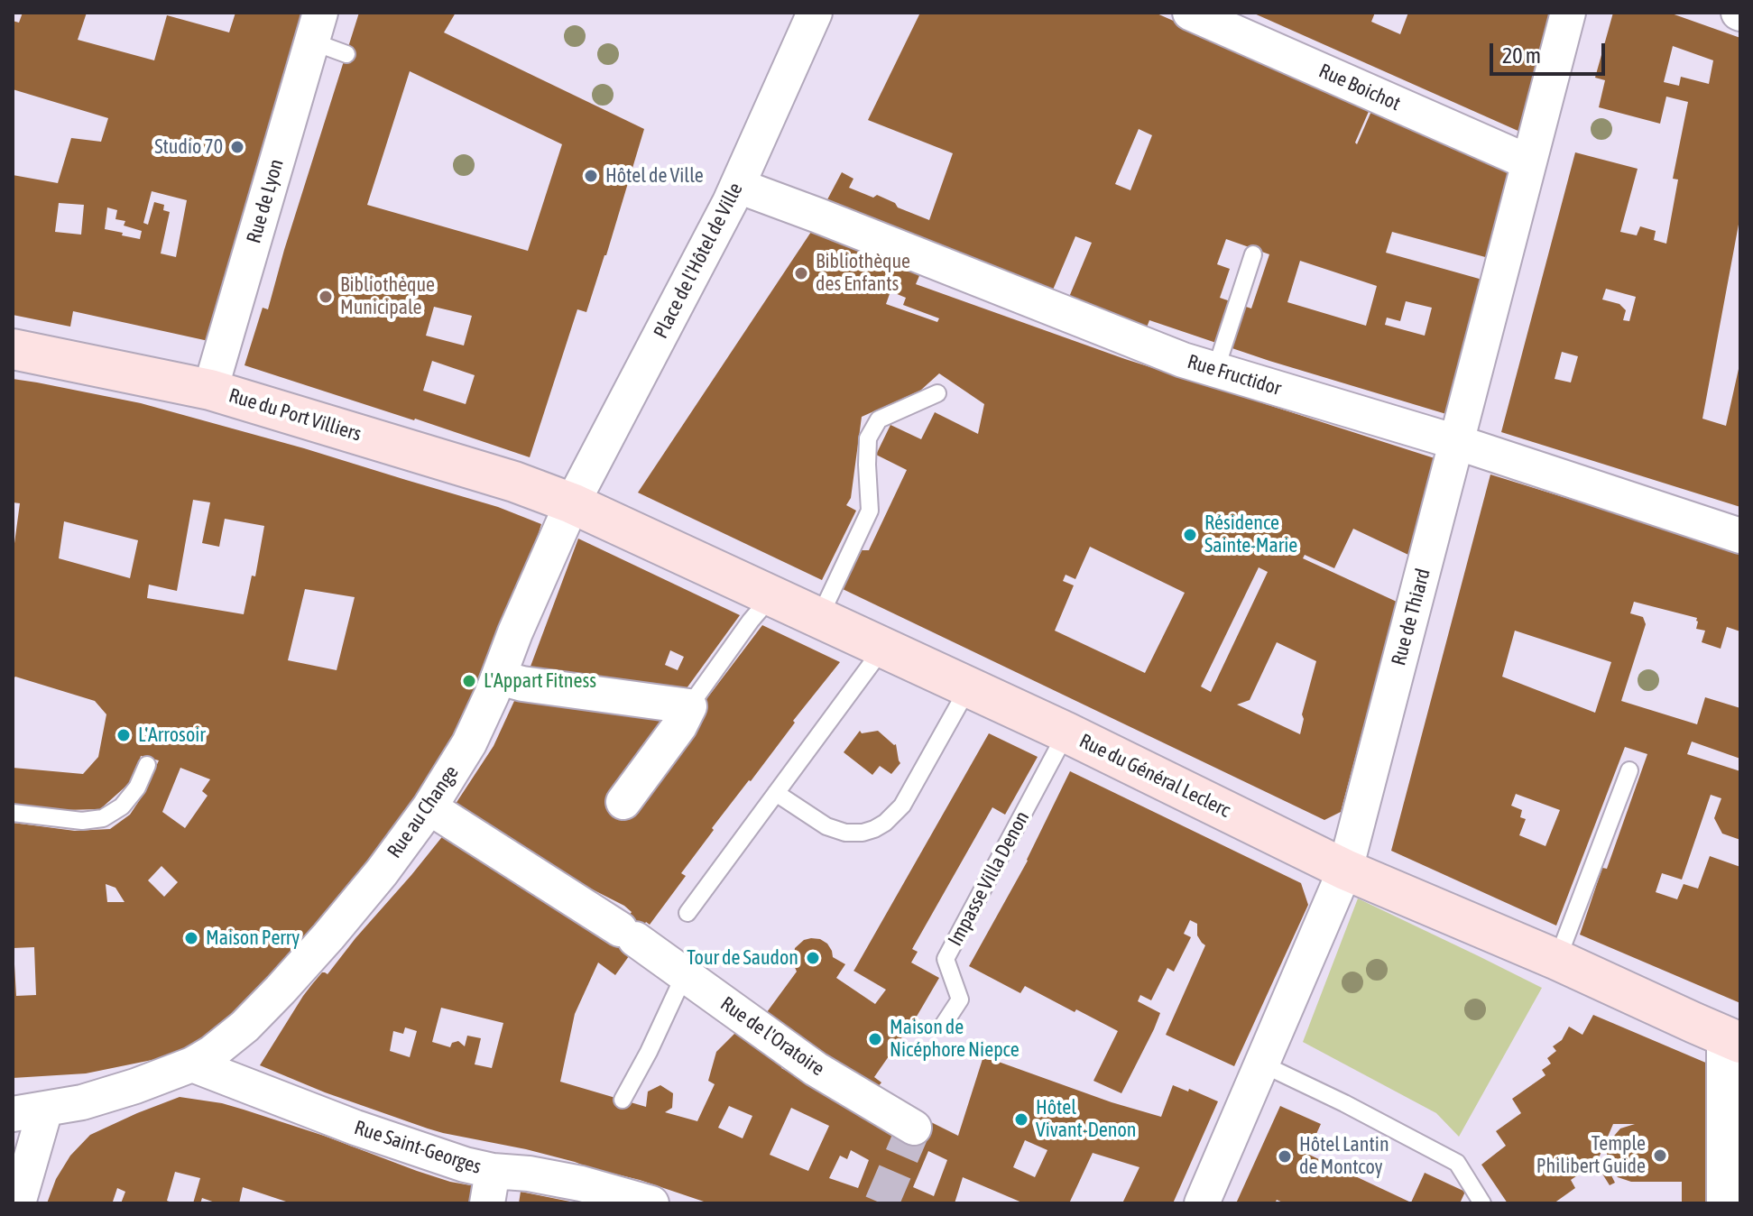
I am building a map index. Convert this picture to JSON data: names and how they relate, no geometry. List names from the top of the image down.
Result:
{
  "streets": {
    "main road": ["Rue du Port Villiers", "Rue du Général Leclerc"],
    "street": [
      "Rue Boichot",
      "Rue de Lyon",
      "Place de l'Hôtel de Ville",
      "Rue Fructidor",
      "Rue de Thiard",
      "Rue au Change",
      "Rue de l'Oratoire",
      "Rue Saint-Georges"
    ],
    "lane": ["Impasse Villa Denon"]
  },
  "crossings": [
    ["Rue Boichot", "Rue de Thiard"],
    ["Rue de Lyon", "Rue du Port Villiers"],
    ["Place de l'Hôtel de Ville", "Rue Fructidor"],
    ["Place de l'Hôtel de Ville", "Rue du Port Villiers"],
    ["Place de l'Hôtel de Ville", "Rue du Général Leclerc"],
    ["Place de l'Hôtel de Ville", "Rue au Change"],
    ["Rue Fructidor", "Rue de Thiard"],
    ["Rue du Port Villiers", "Rue du Général Leclerc"],
    ["Rue du Port Villiers", "Rue au Change"],
    ["Rue de Thiard", "Rue du Général Leclerc"],
    ["Rue du Général Leclerc", "Rue au Change"],
    ["Rue du Général Leclerc", "Impasse Villa Denon"],
    ["Rue au Change", "Rue de l'Oratoire"],
    ["Rue au Change", "Rue Saint-Georges"]
  ],
  "places": [
    "Studio 70",
    "Hôtel de Ville",
    "Bibliothèque des Enfants",
    "Bibliothèque Municipale",
    "Résidence Sainte-Marie",
    "L'Appart Fitness",
    "L'Arrosoir",
    "Maison Perry",
    "Tour de Saudon",
    "Maison de Nicéphore Niepce",
    "Hôtel Vivant-Denon",
    "Temple Philibert Guide",
    "Hôtel Lantin de Montcoy"
  ],
  "scale_bar": "20 m"
}
